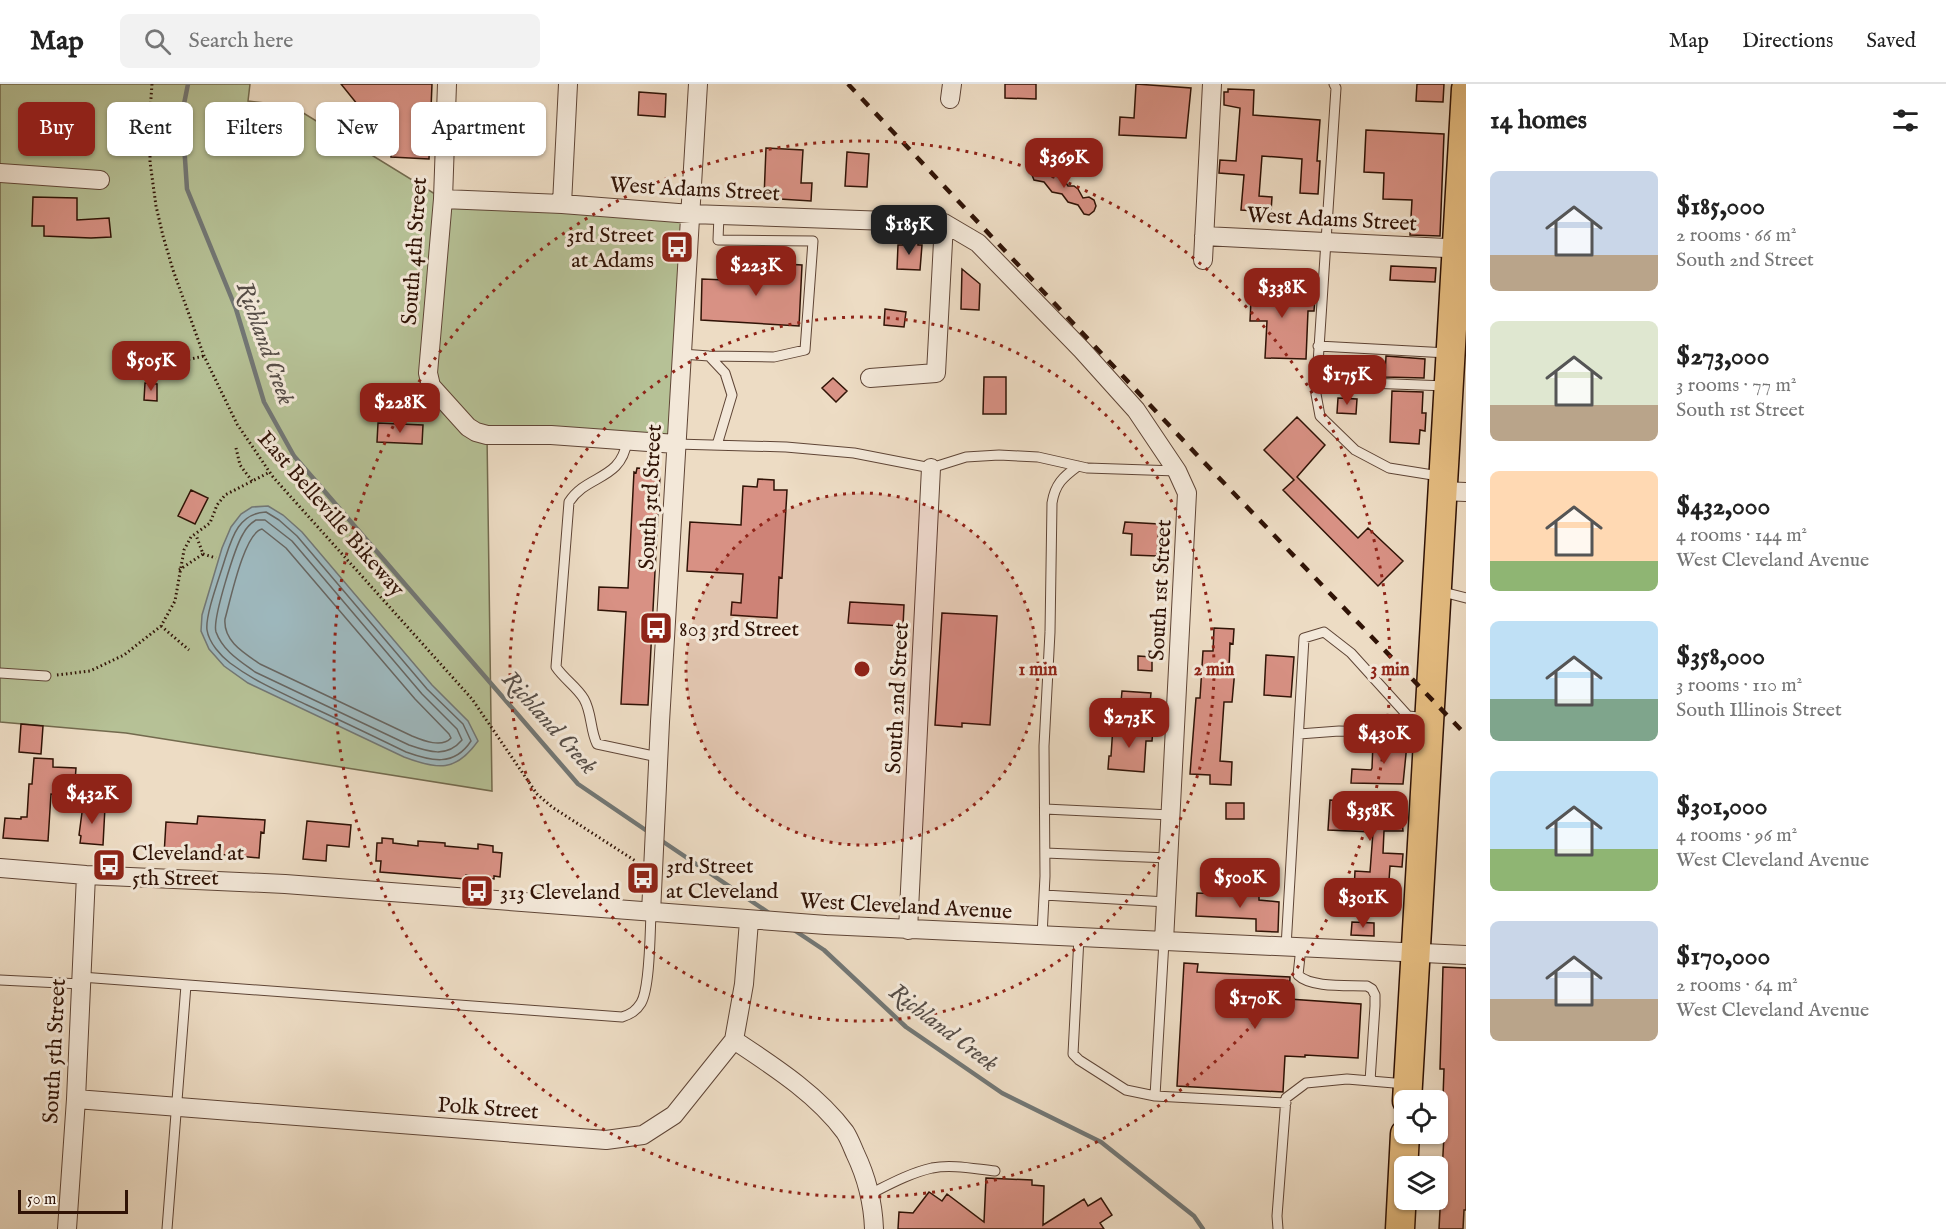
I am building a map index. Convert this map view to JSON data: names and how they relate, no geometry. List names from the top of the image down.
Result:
{
  "streets": {
    "street": [
      "West Adams Street",
      "South 4th Street",
      "South 3rd Street",
      "South 1st Street",
      "South 2nd Street",
      "West Cleveland Avenue",
      "South 5th Street",
      "Polk Street"
    ],
    "path": ["East Belleville Bikeway"]
  },
  "crossings": [
    ["West Adams Street", "South 4th Street"],
    ["West Adams Street", "South 3rd Street"],
    ["South 3rd Street", "East Belleville Bikeway"],
    ["South 3rd Street", "West Cleveland Avenue"],
    ["South 1st Street", "West Cleveland Avenue"],
    ["South 2nd Street", "West Cleveland Avenue"],
    ["West Cleveland Avenue", "South 5th Street"],
    ["West Cleveland Avenue", "Polk Street"],
    ["South 5th Street", "Polk Street"]
  ],
  "water": ["Richland Creek"],
  "places": {
    "bus stop": [
      "3rd Street at Adams",
      "803 3rd Street",
      "Cleveland at 5th Street",
      "3rd Street at Cleveland",
      "313 Cleveland"
    ]
  },
  "scale_bar": "50 m",
  "page": {
    "header": "Map",
    "search": "Search here",
    "nav": ["Map", "Directions", "Saved"],
    "heading": "14 homes",
    "chip": [
      "Buy",
      "Rent",
      "Filters",
      "New",
      "Apartment"
    ],
    "price": [
      "$369K",
      "$185K",
      "$223K",
      "$338K",
      "$505K",
      "$175K",
      "$228K",
      "$273K",
      "$430K",
      "$432K",
      "$358K",
      "$500K",
      "$301K",
      "$170K"
    ],
    "list": [
      {
        "name": "$185,000",
        "note": "2 rooms · 66 m² · South 2nd Street"
      },
      {
        "name": "$273,000",
        "note": "3 rooms · 77 m² · South 1st Street"
      },
      {
        "name": "$432,000",
        "note": "4 rooms · 144 m² · West Cleveland Avenue"
      },
      {
        "name": "$358,000",
        "note": "3 rooms · 110 m² · South Illinois Street"
      },
      {
        "name": "$301,000",
        "note": "4 rooms · 96 m² · West Cleveland Avenue"
      },
      {
        "name": "$170,000",
        "note": "2 rooms · 64 m² · West Cleveland Avenue"
      }
    ],
    "scale": "50 m"
  },
  "rings": ["1 min", "2 min", "3 min"]
}
